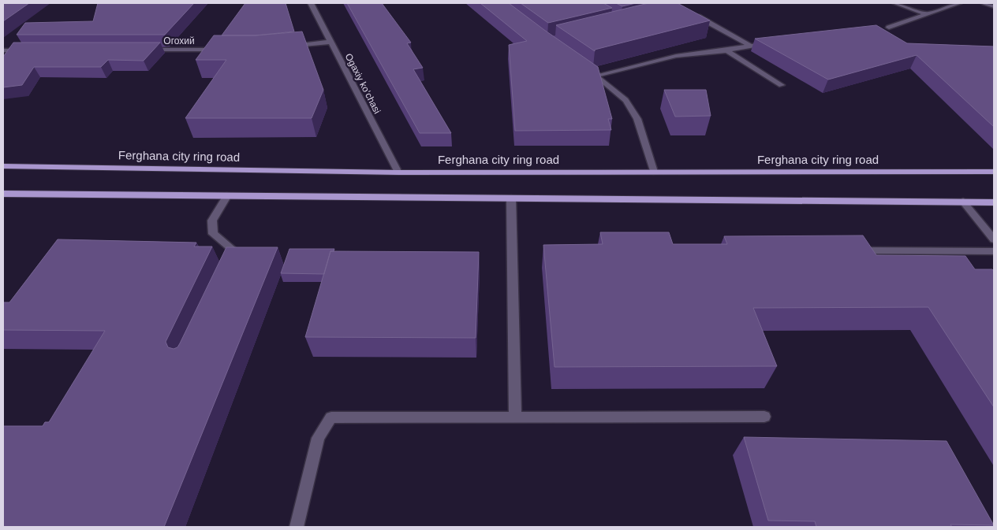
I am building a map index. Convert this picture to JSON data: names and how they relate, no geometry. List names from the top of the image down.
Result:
{
  "streets": {
    "highway": ["Ferghana city ring road"],
    "street": ["Огохий", "Ogaxiy koʻchasi"]
  },
  "crossings": [
    ["Ogaxiy koʻchasi", "Ferghana city ring road"]
  ]
}
